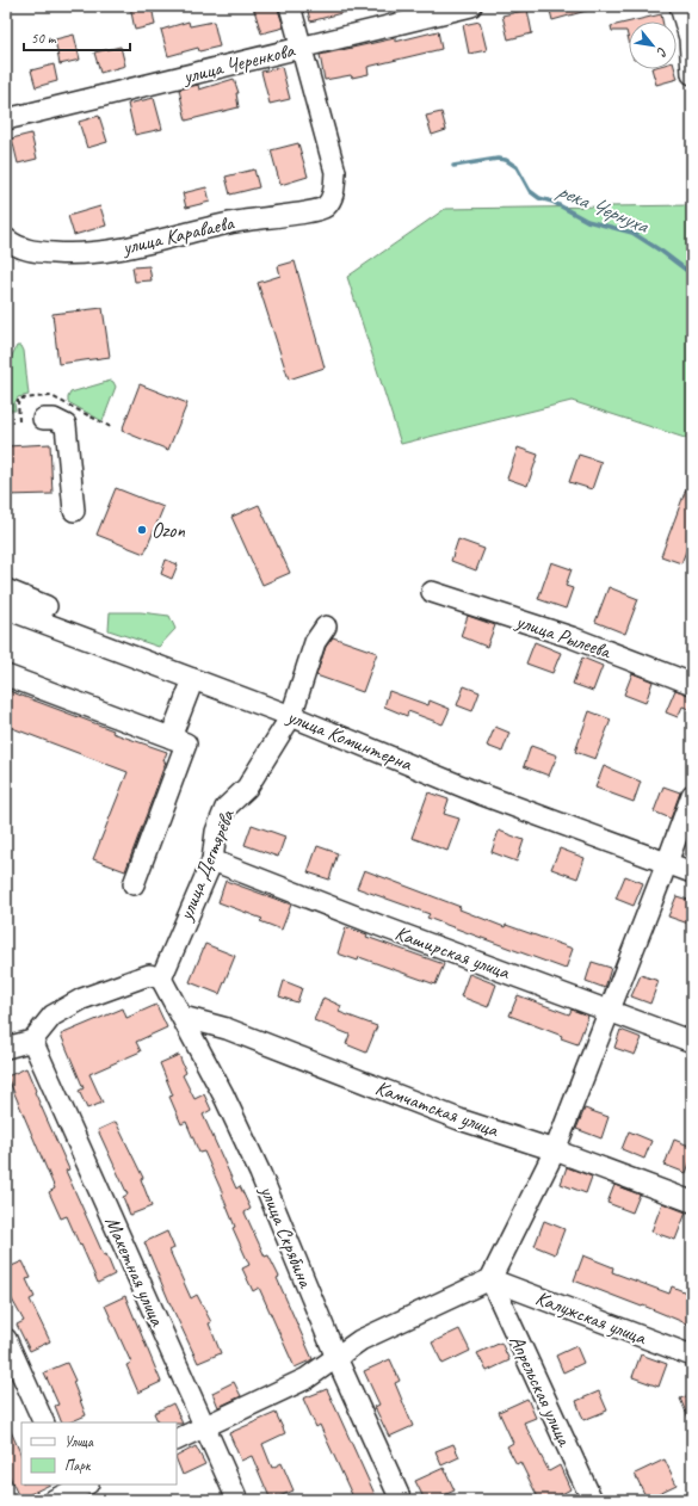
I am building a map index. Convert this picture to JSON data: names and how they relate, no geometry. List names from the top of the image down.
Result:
{
  "streets": {
    "street": [
      "улица Черенкова",
      "улица Караваева",
      "улица Рылеева",
      "улица Коминтерна",
      "улица Дегтярёва",
      "Каширская улица",
      "Камчатская улица",
      "улица Скрябина",
      "Макетная улица",
      "Калужская улица",
      "Апрельская улица"
    ]
  },
  "crossings": [
    ["улица Черенкова", "улица Караваева"],
    ["улица Коминтерна", "улица Дегтярёва"],
    ["улица Дегтярёва", "Каширская улица"],
    ["улица Дегтярёва", "улица Скрябина"],
    ["Камчатская улица", "улица Скрябина"],
    ["Калужская улица", "Апрельская улица"]
  ],
  "water": ["река Чернуха"],
  "places": ["Ozon"],
  "legend": ["Улица", "Парк"],
  "scale_bar": "50 m",
  "north": "bottom right"
}
